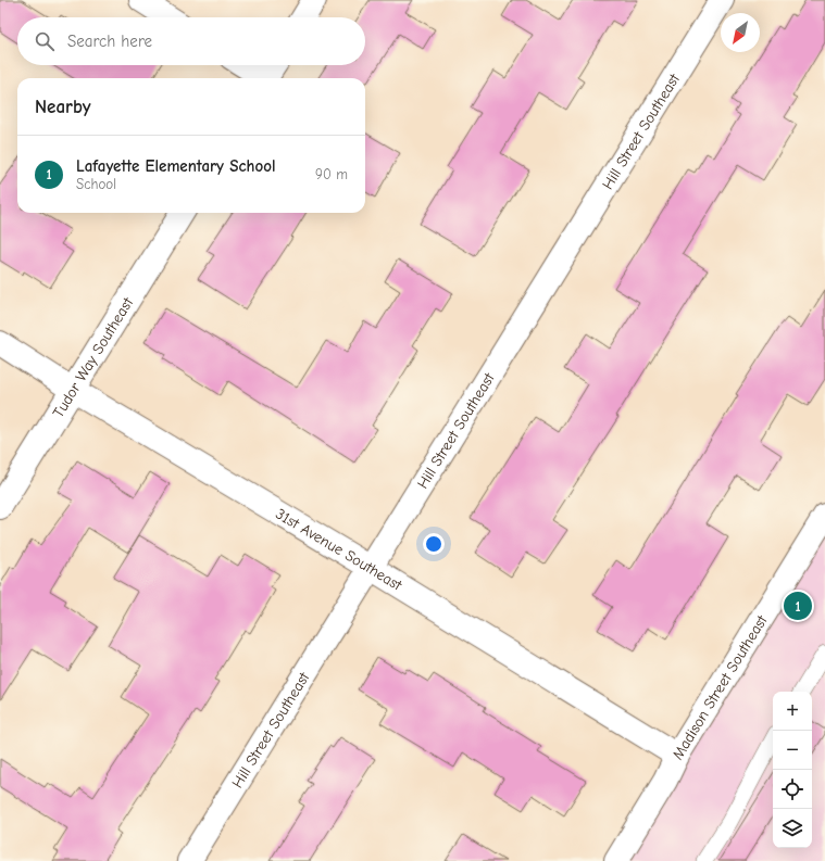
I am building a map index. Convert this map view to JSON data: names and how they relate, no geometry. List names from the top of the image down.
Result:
{
  "streets": {
    "street": [
      "Hill Street Southeast",
      "Tudor Way Southeast",
      "31st Avenue Southeast",
      "Madison Street Southeast"
    ]
  },
  "crossings": [
    ["Hill Street Southeast", "31st Avenue Southeast"],
    ["Tudor Way Southeast", "31st Avenue Southeast"],
    ["31st Avenue Southeast", "Madison Street Southeast"]
  ],
  "north": "bottom left",
  "page": {
    "search": "Search here",
    "heading": "Nearby",
    "list": [
      {
        "mark": "1",
        "name": "Lafayette Elementary School",
        "note": "School",
        "value": "90 m"
      }
    ],
    "pins": "1",
    "map_buttons": ["+", "−"]
  }
}
